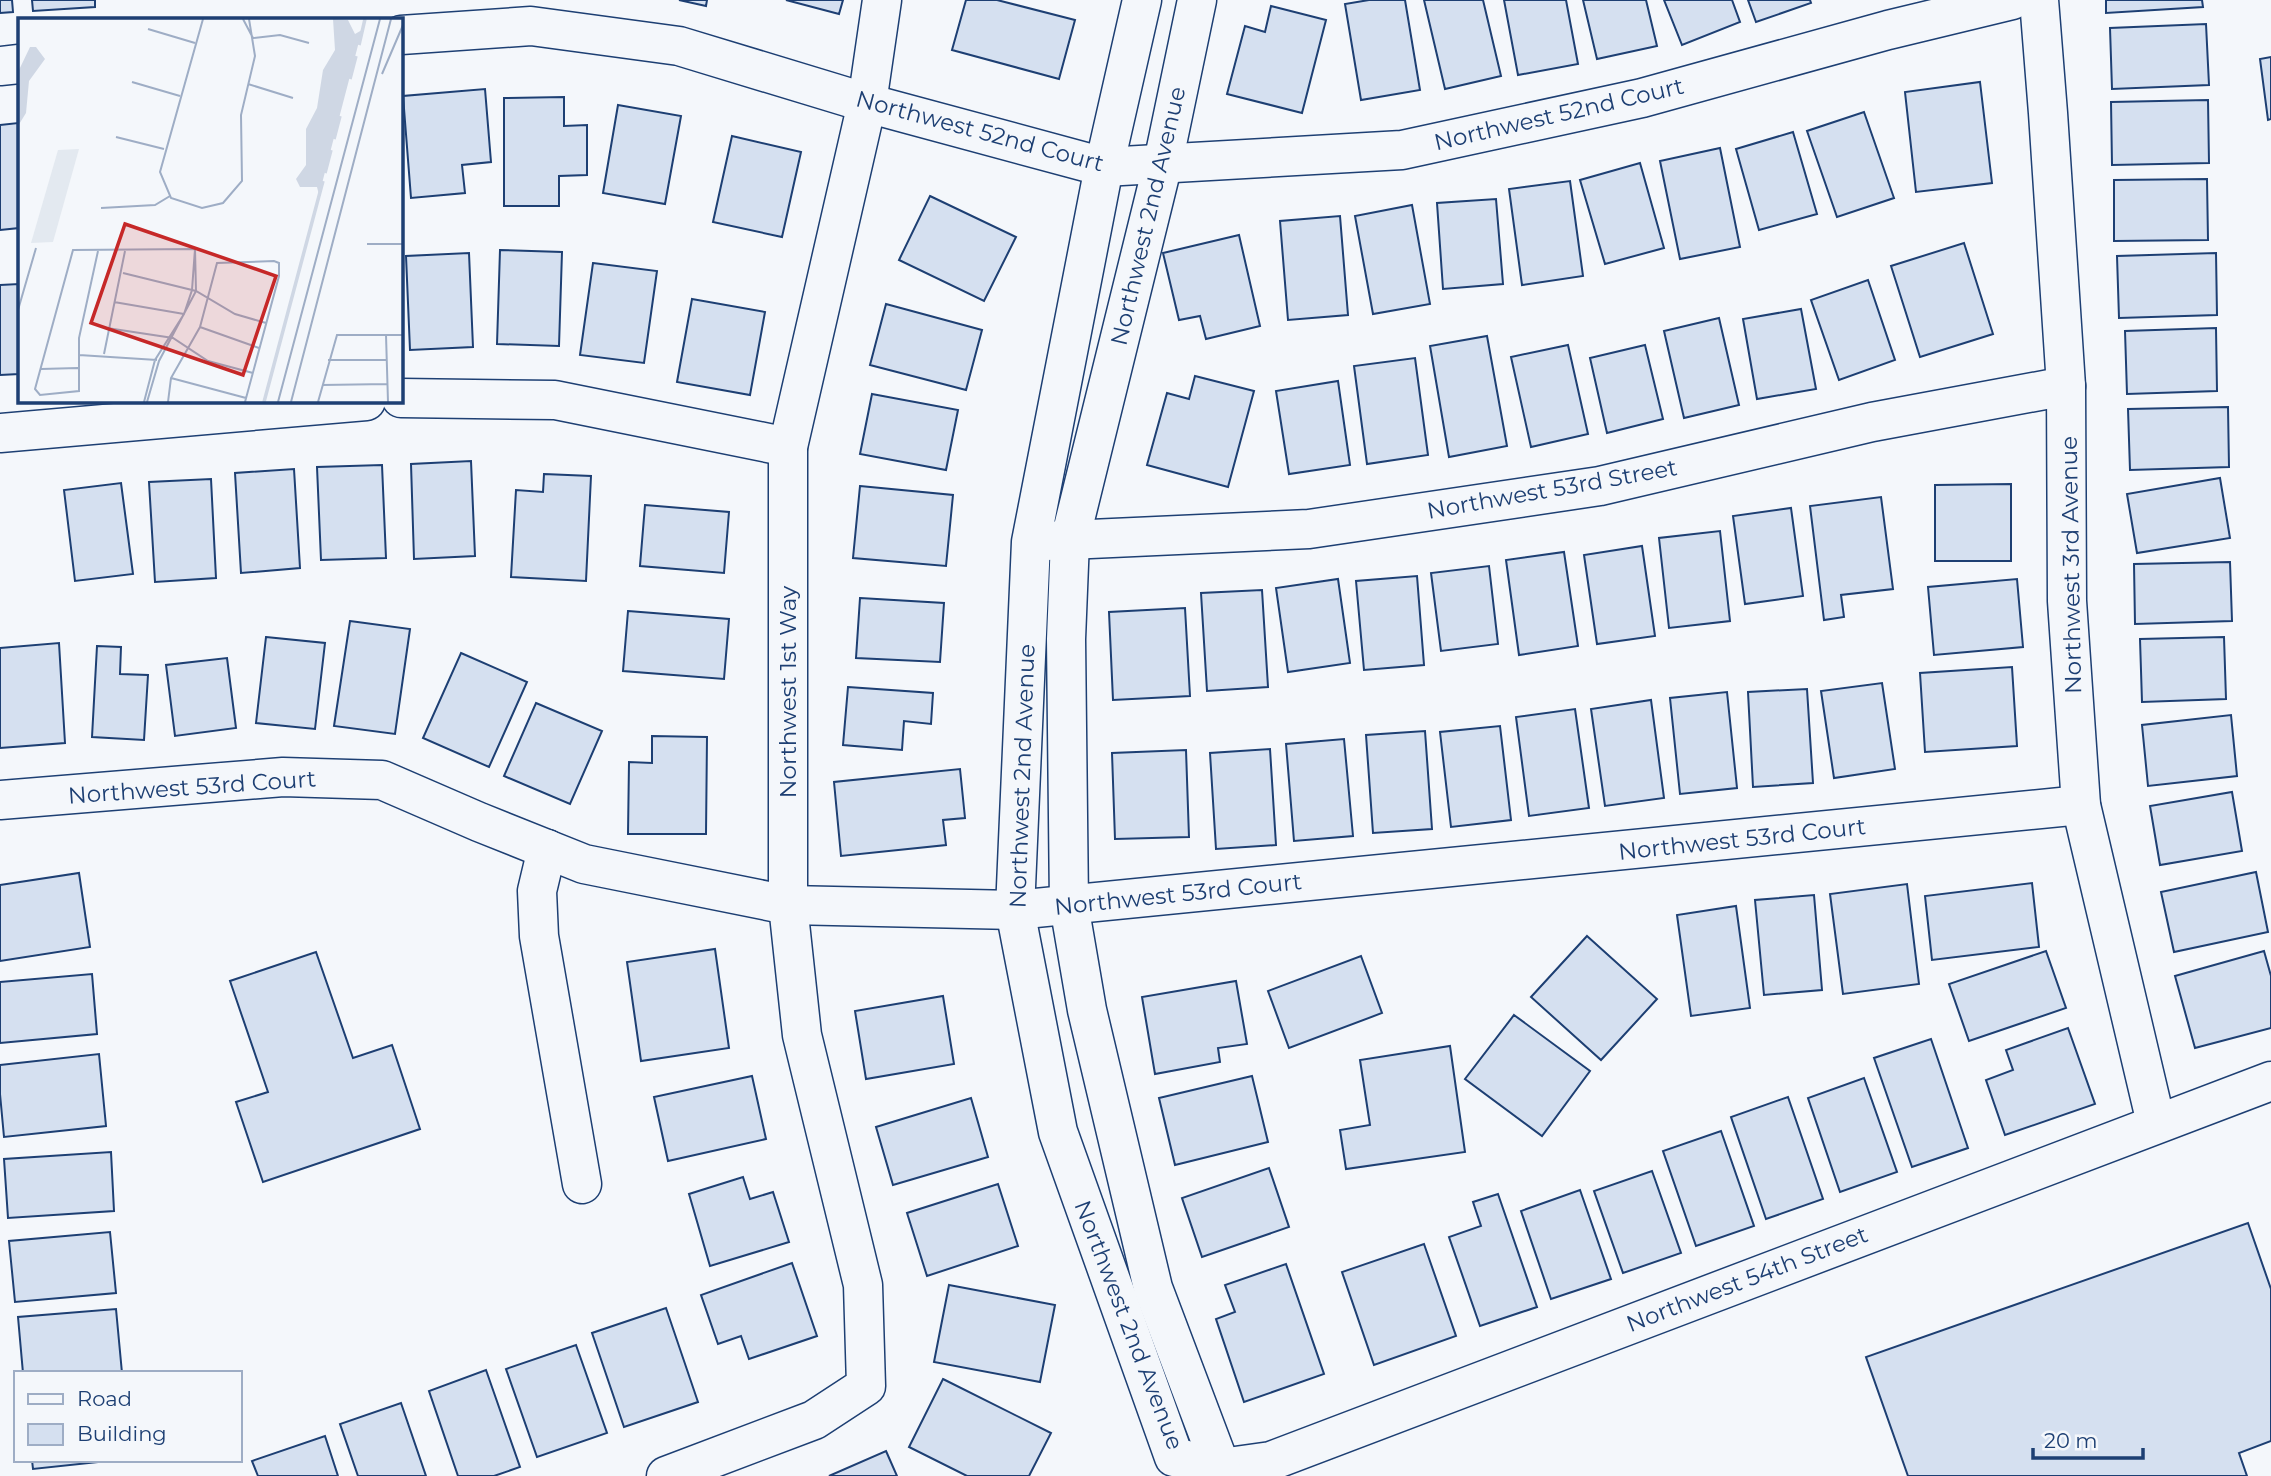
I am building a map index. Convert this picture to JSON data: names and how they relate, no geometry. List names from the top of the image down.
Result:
{
  "streets": {
    "street": [
      "Northwest 52nd Court",
      "Northwest 2nd Avenue",
      "Northwest 53rd Street",
      "Northwest 3rd Avenue",
      "Northwest 1st Way",
      "Northwest 53rd Court",
      "Northwest 54th Street"
    ]
  },
  "crossings": [
    ["Northwest 52nd Court", "Northwest 2nd Avenue"],
    ["Northwest 52nd Court", "Northwest 1st Way"],
    ["Northwest 2nd Avenue", "Northwest 53rd Street"],
    ["Northwest 2nd Avenue", "Northwest 53rd Court"],
    ["Northwest 2nd Avenue", "Northwest 54th Street"],
    ["Northwest 53rd Street", "Northwest 3rd Avenue"],
    ["Northwest 3rd Avenue", "Northwest 53rd Court"],
    ["Northwest 3rd Avenue", "Northwest 54th Street"],
    ["Northwest 1st Way", "Northwest 53rd Court"]
  ],
  "legend": ["Road", "Building"],
  "scale_bar": "20 m"
}
